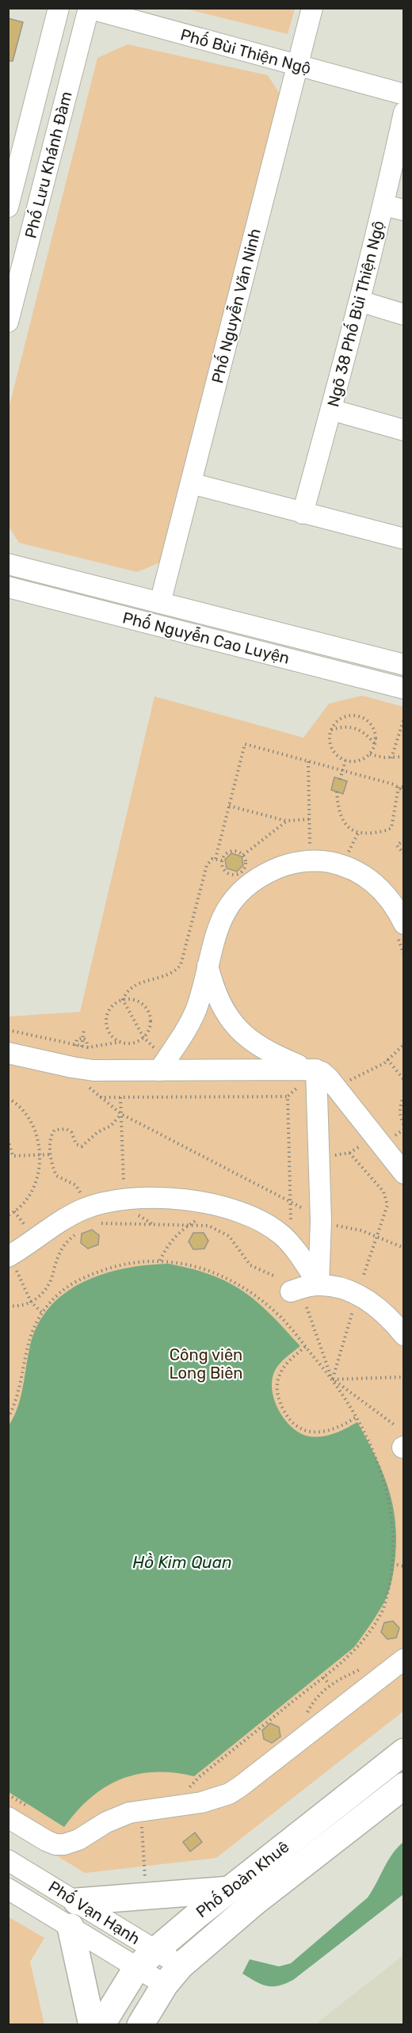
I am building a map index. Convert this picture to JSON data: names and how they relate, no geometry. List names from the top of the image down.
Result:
{
  "streets": {
    "main road": ["Phố Đoàn Khuê"],
    "street": [
      "Phố Bùi Thiện Ngộ",
      "Phố Lưu Khánh Đàm",
      "Phố Nguyễn Văn Ninh",
      "Ngõ 38 Phố Bùi Thiện Ngộ",
      "Phố Nguyễn Cao Luyện",
      "Phố Vạn Hạnh"
    ]
  },
  "crossings": [
    ["Phố Bùi Thiện Ngộ", "Phố Lưu Khánh Đàm"],
    ["Phố Bùi Thiện Ngộ", "Phố Nguyễn Văn Ninh"],
    ["Phố Nguyễn Văn Ninh", "Phố Nguyễn Cao Luyện"],
    ["Phố Đoàn Khuê", "Phố Vạn Hạnh"]
  ],
  "water": ["Hồ Kim Quan"],
  "parks": ["Công viên Long Biên"]
}
